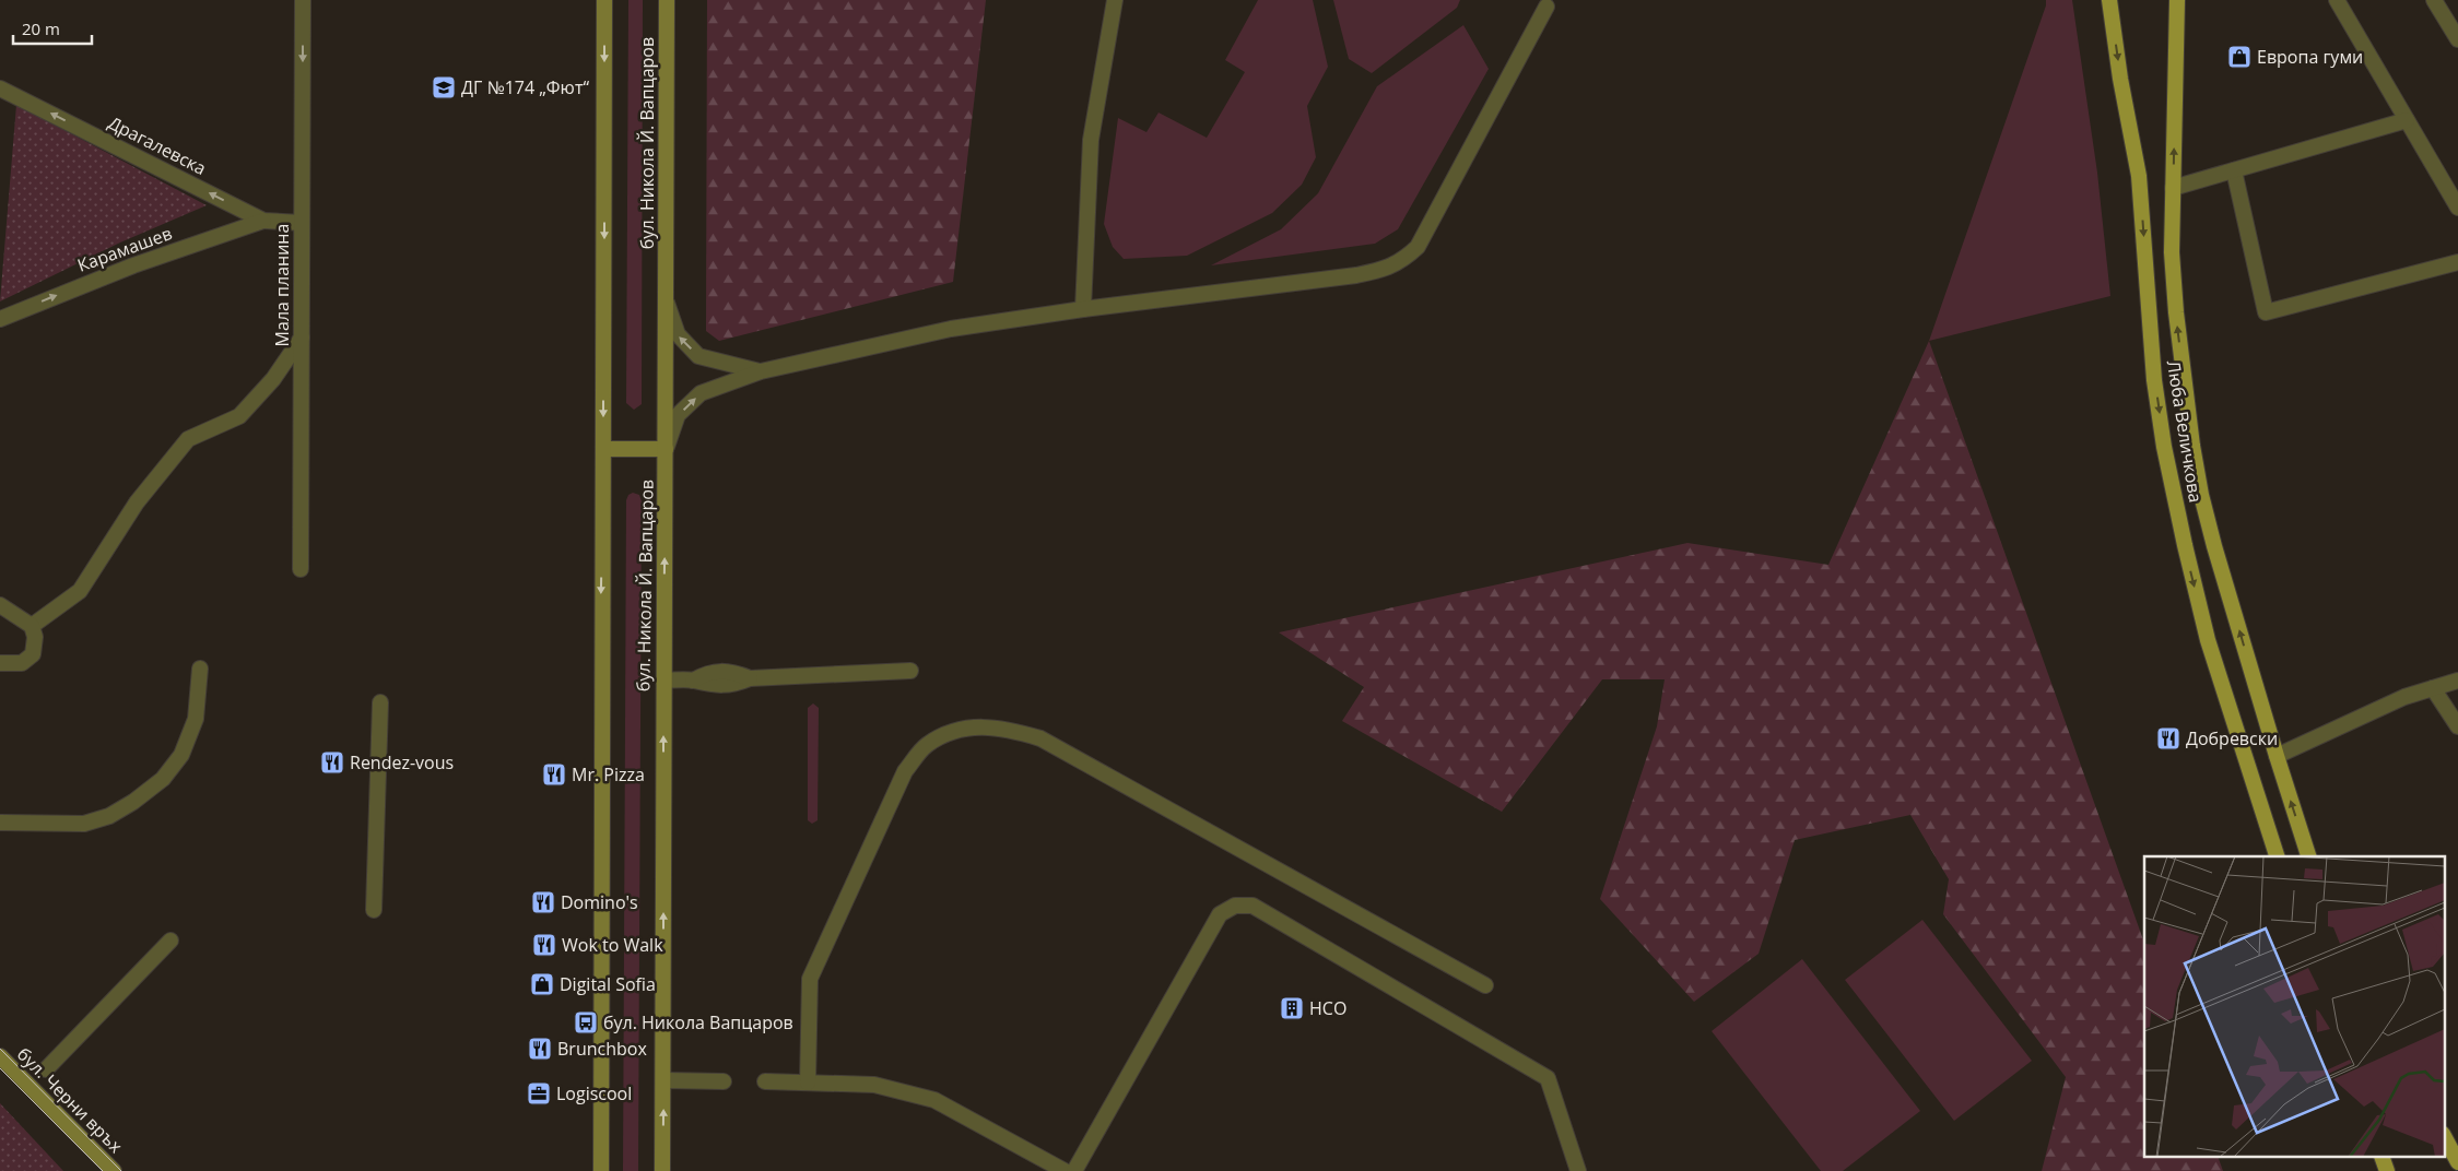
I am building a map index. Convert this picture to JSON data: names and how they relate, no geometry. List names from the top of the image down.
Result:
{
  "streets": {
    "main road": ["бул. Никола Й. Вапцаров", "Люба Величкова", "бул. Черни връх"],
    "street": ["Драгалевска", "Карамашев", "Мала планина"]
  },
  "crossings": [
    ["Драгалевска", "Карамашев"],
    ["Драгалевска", "Мала планина"]
  ],
  "one_way": ["Драгалевска", "Карамашев", "Мала планина"],
  "places": {
    "shop": ["Европа гуми", "Digital Sofia"],
    "school or university": ["ДГ №174 „Фют“"],
    "restaurant": [
      "Добревски",
      "Rendez-vous",
      "Mr. Pizza",
      "Domino's",
      "Wok to Walk",
      "Brunchbox"
    ],
    "building": ["НСО"],
    "bus stop": ["бул. Никола Вапцаров"],
    "office": ["Logiscool"]
  },
  "scale_bar": "20 m"
}
